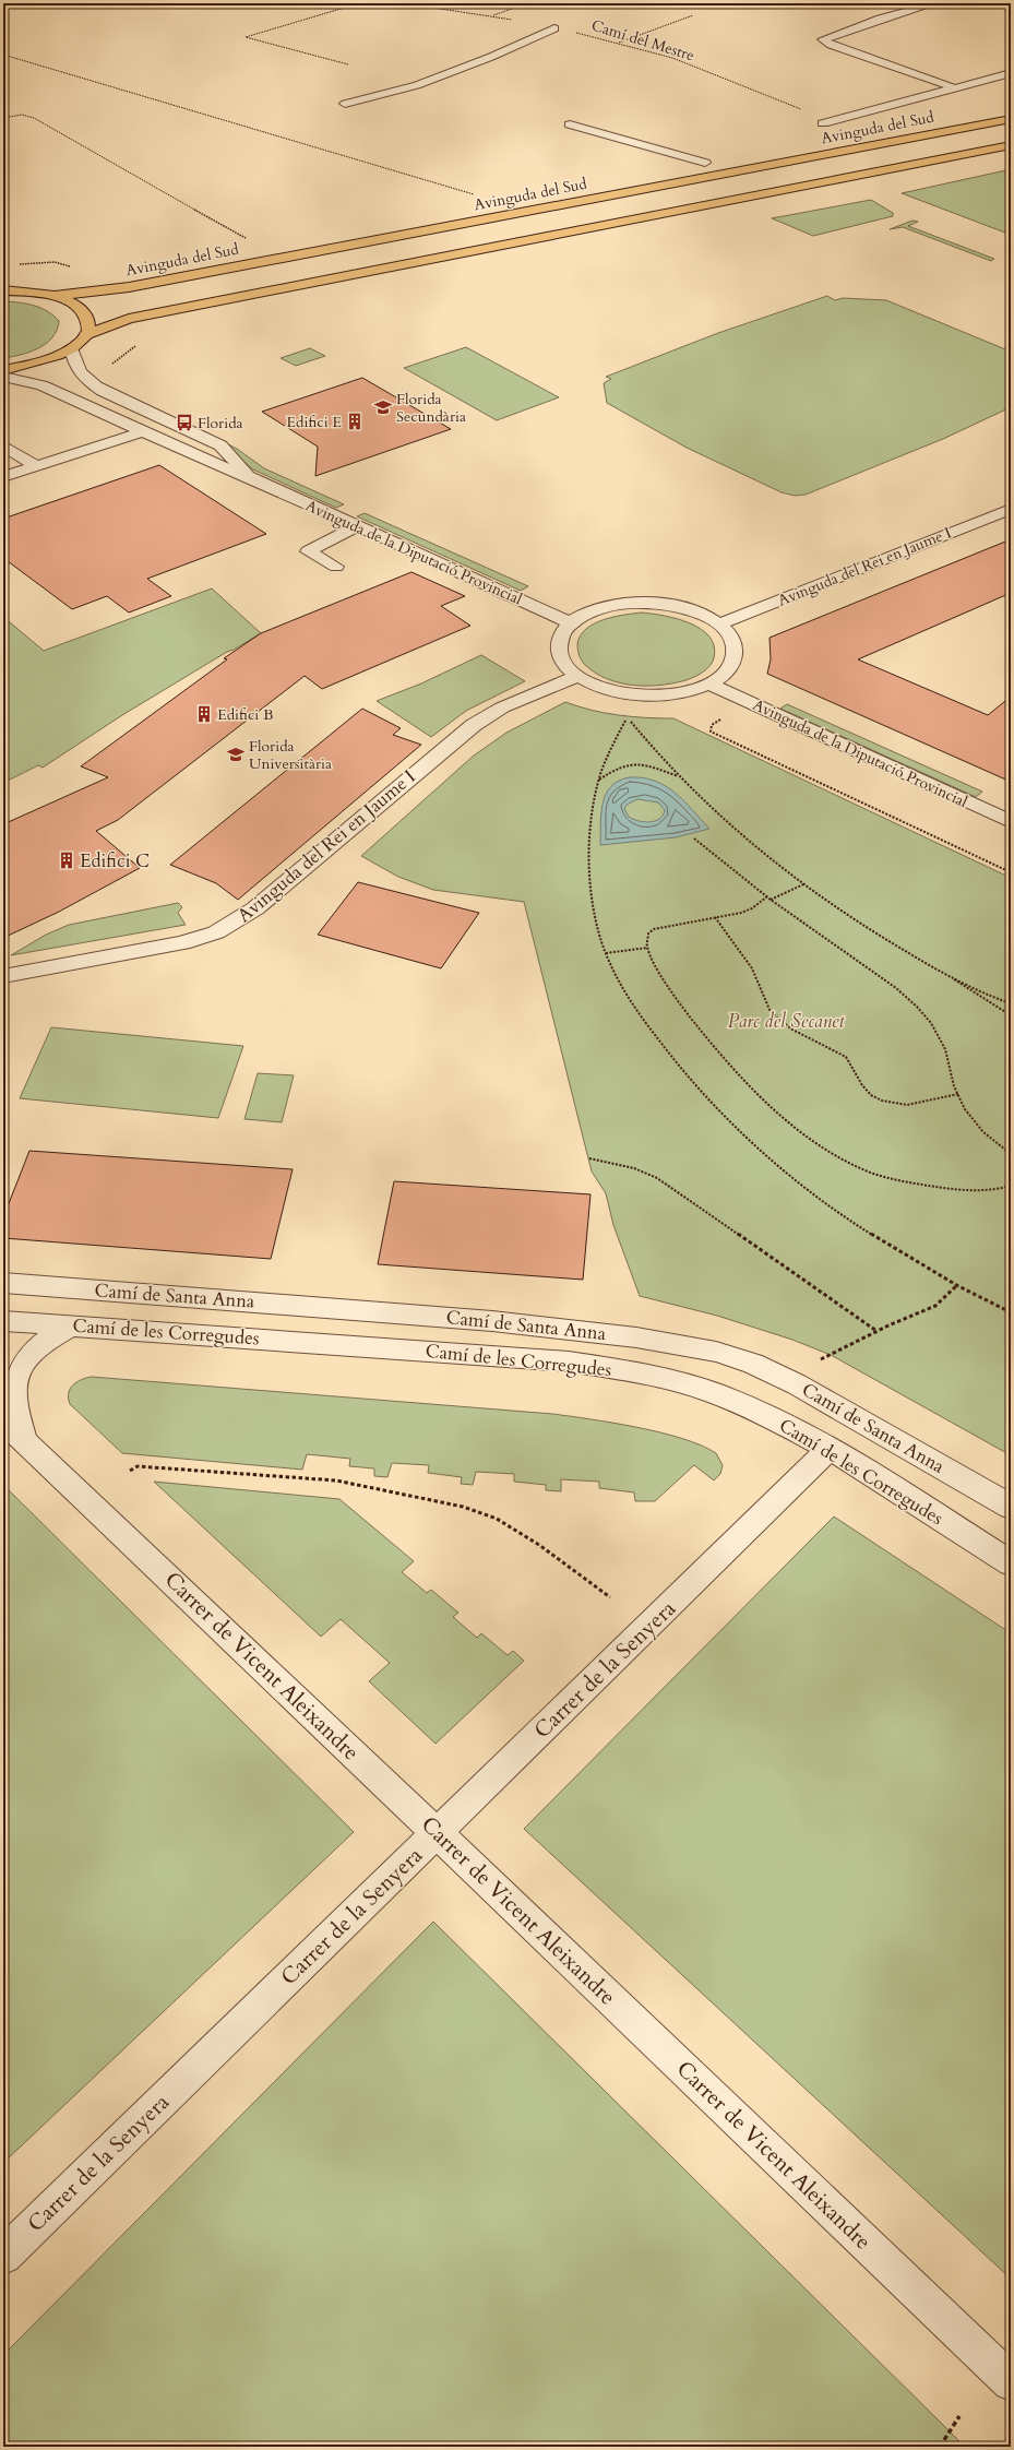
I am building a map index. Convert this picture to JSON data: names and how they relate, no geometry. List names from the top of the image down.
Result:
{
  "streets": {
    "main road": ["Avinguda del Sud"],
    "street": [
      "Avinguda de la Diputació Provincial",
      "Avinguda del Rei en Jaume I",
      "Camí de Santa Anna",
      "Camí de les Corregudes",
      "Carrer de Vicent Aleixandre",
      "Carrer de la Senyera"
    ],
    "path": ["Camí del Mestre"]
  },
  "crossings": [
    ["Camí de les Corregudes", "Carrer de Vicent Aleixandre"],
    ["Camí de les Corregudes", "Carrer de la Senyera"],
    ["Carrer de Vicent Aleixandre", "Carrer de la Senyera"]
  ],
  "parks": ["Parc del Secanet"],
  "places": {
    "school or university": ["Florida Secundària", "Florida Universitària"],
    "building": ["Edifici E", "Edifici B", "Edifici C"],
    "bus stop": ["Florida"]
  }
}
